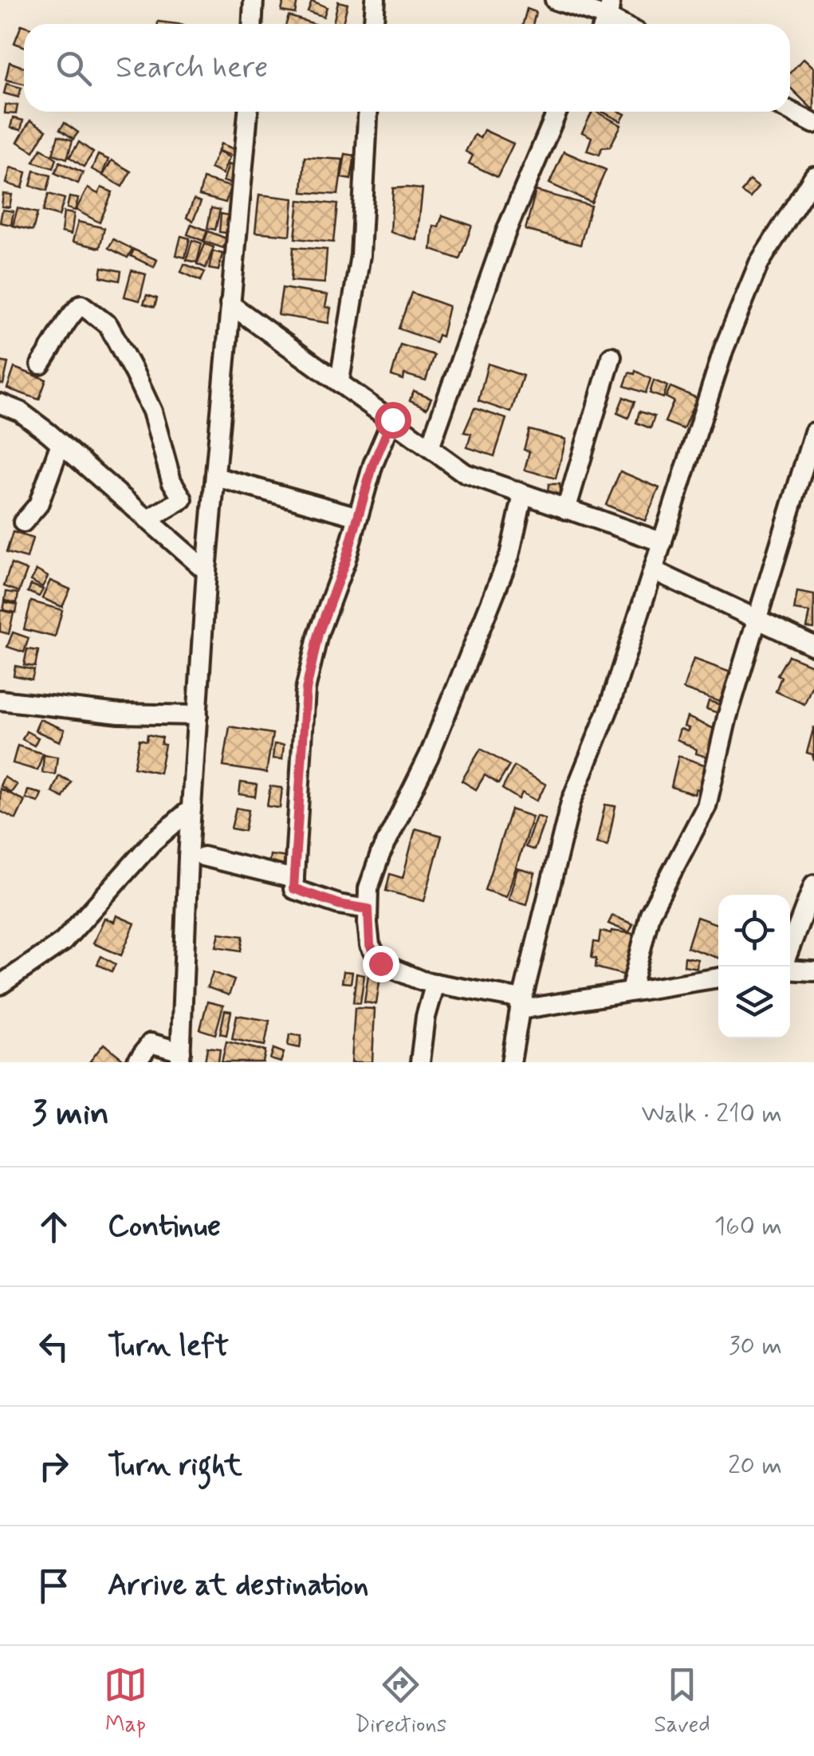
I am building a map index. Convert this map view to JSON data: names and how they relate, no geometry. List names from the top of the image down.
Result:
{
  "page": {
    "search": "Search here",
    "heading": ["3 min", "Walk · 210 m"],
    "list": [
      ["Continue", "160 m"],
      ["Turn left", "30 m"],
      ["Turn right", "20 m"],
      "Arrive at destination"
    ],
    "nav": ["Map", "Directions", "Saved"]
  }
}
